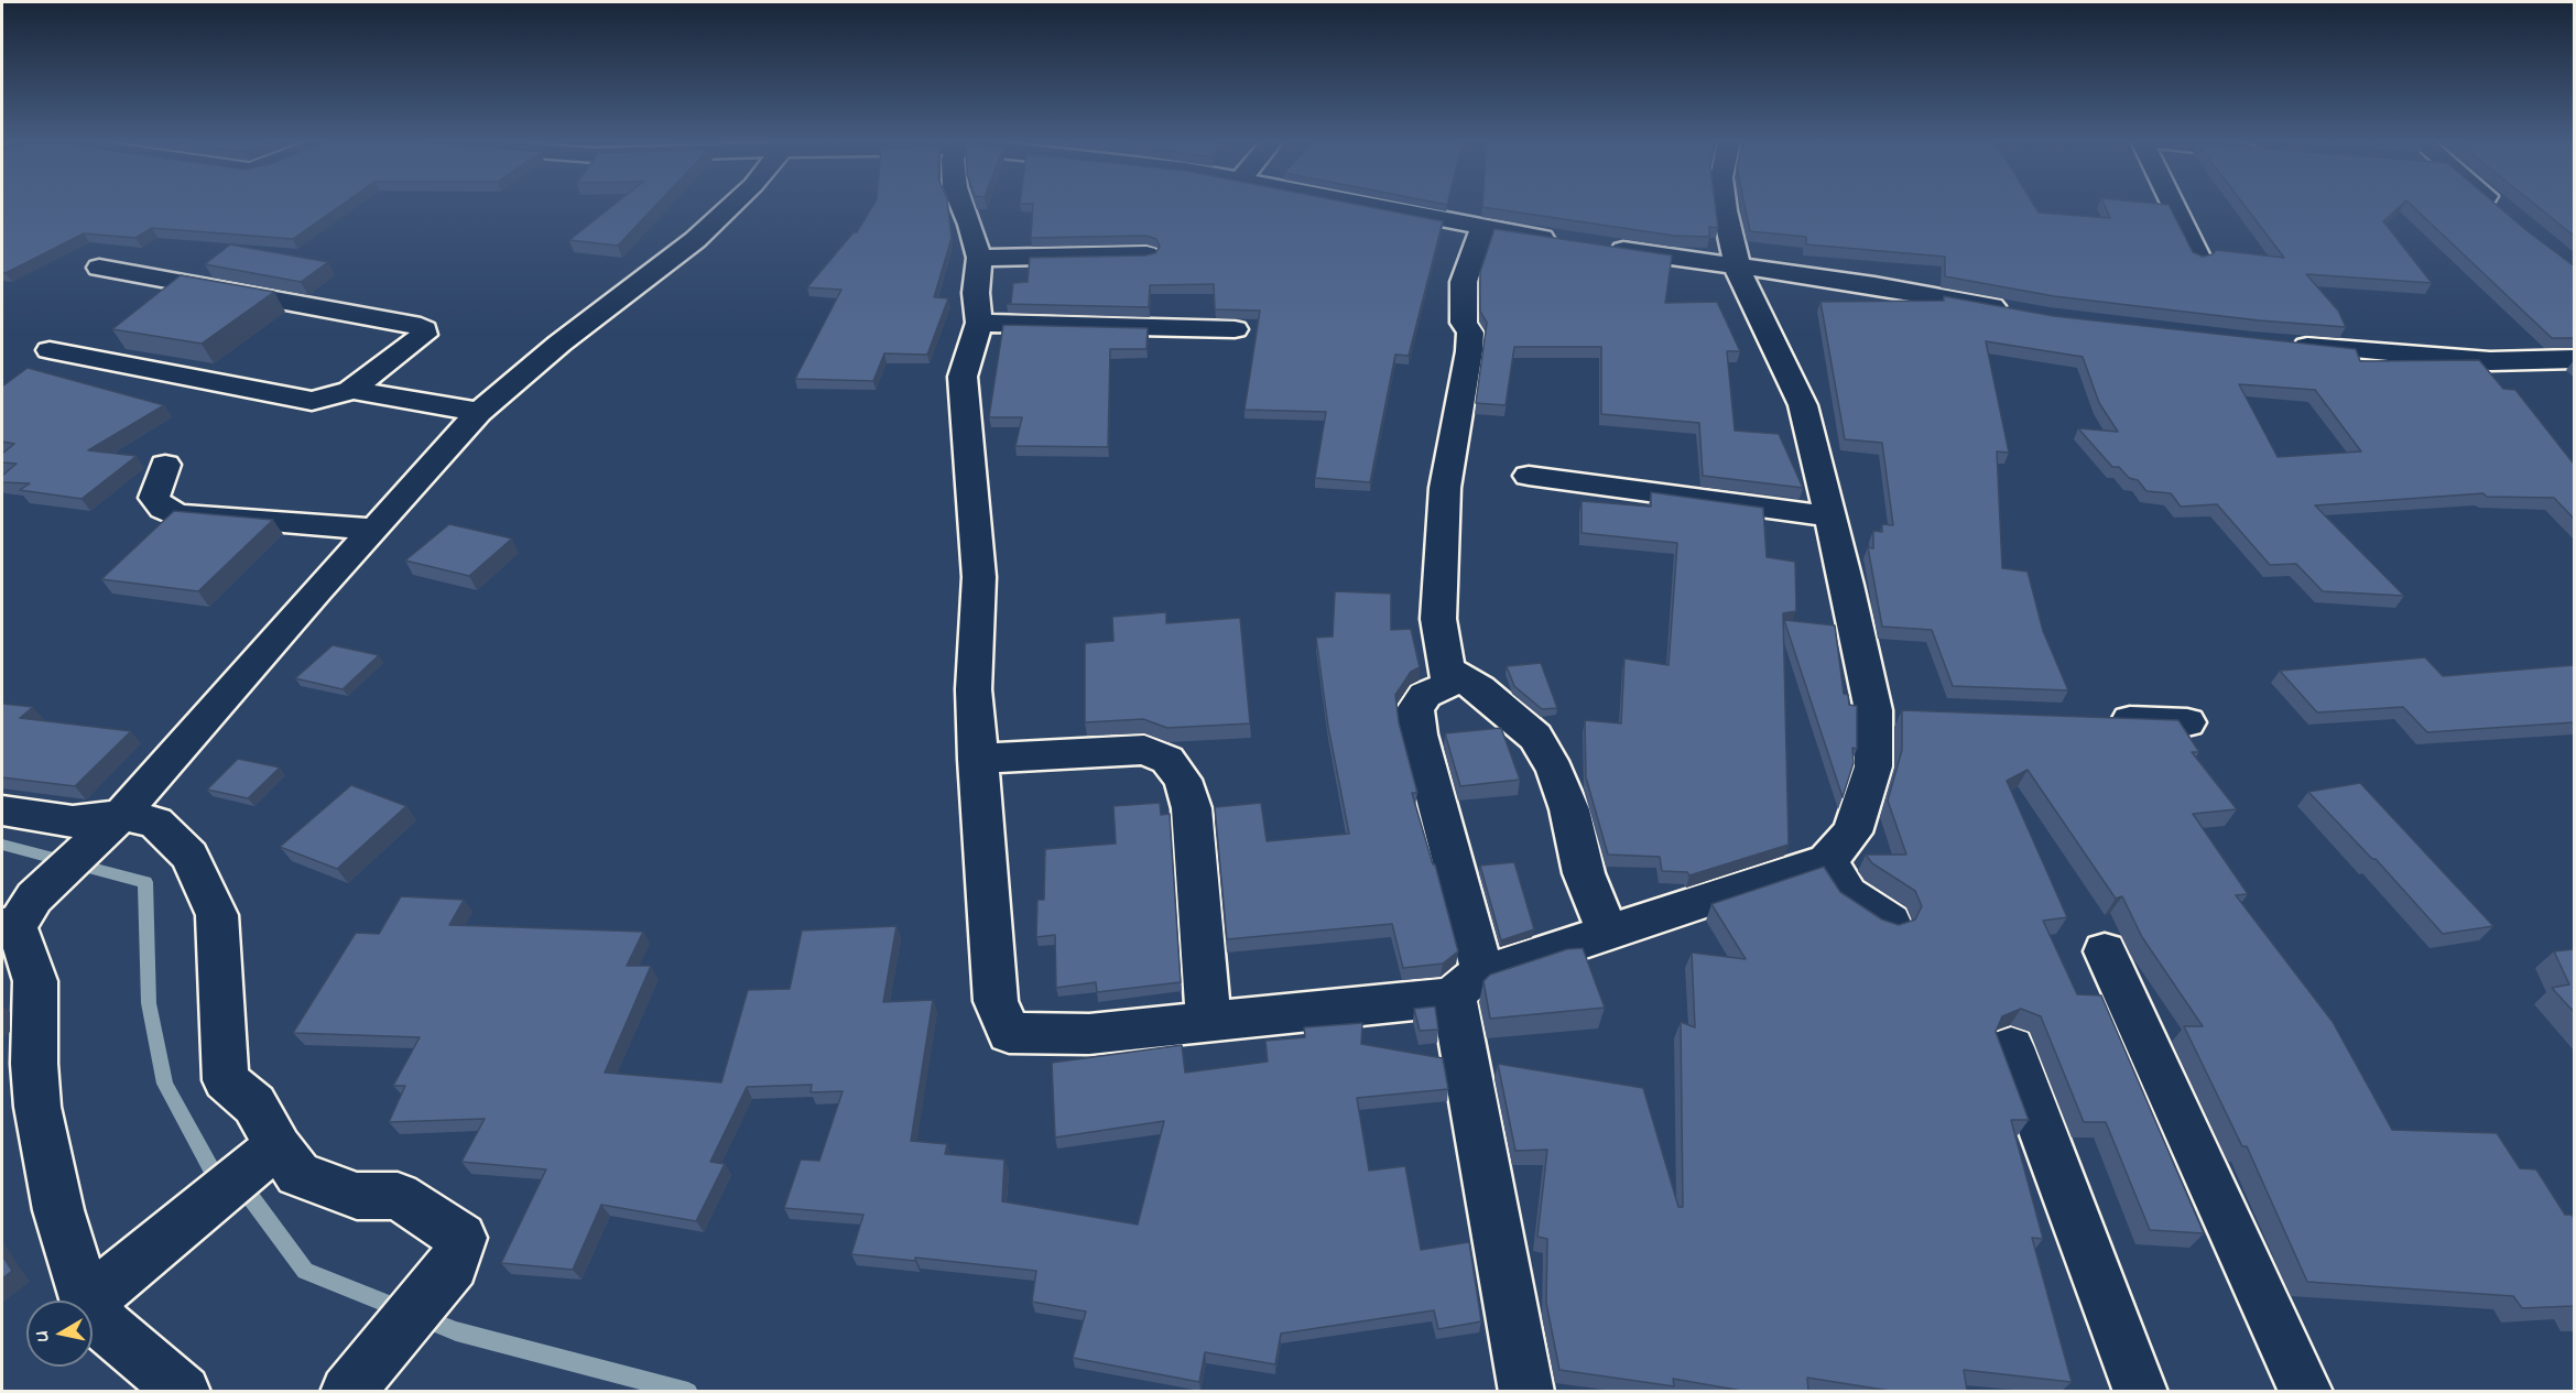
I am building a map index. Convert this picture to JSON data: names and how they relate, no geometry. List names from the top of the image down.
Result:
{
  "north": "left"
}
